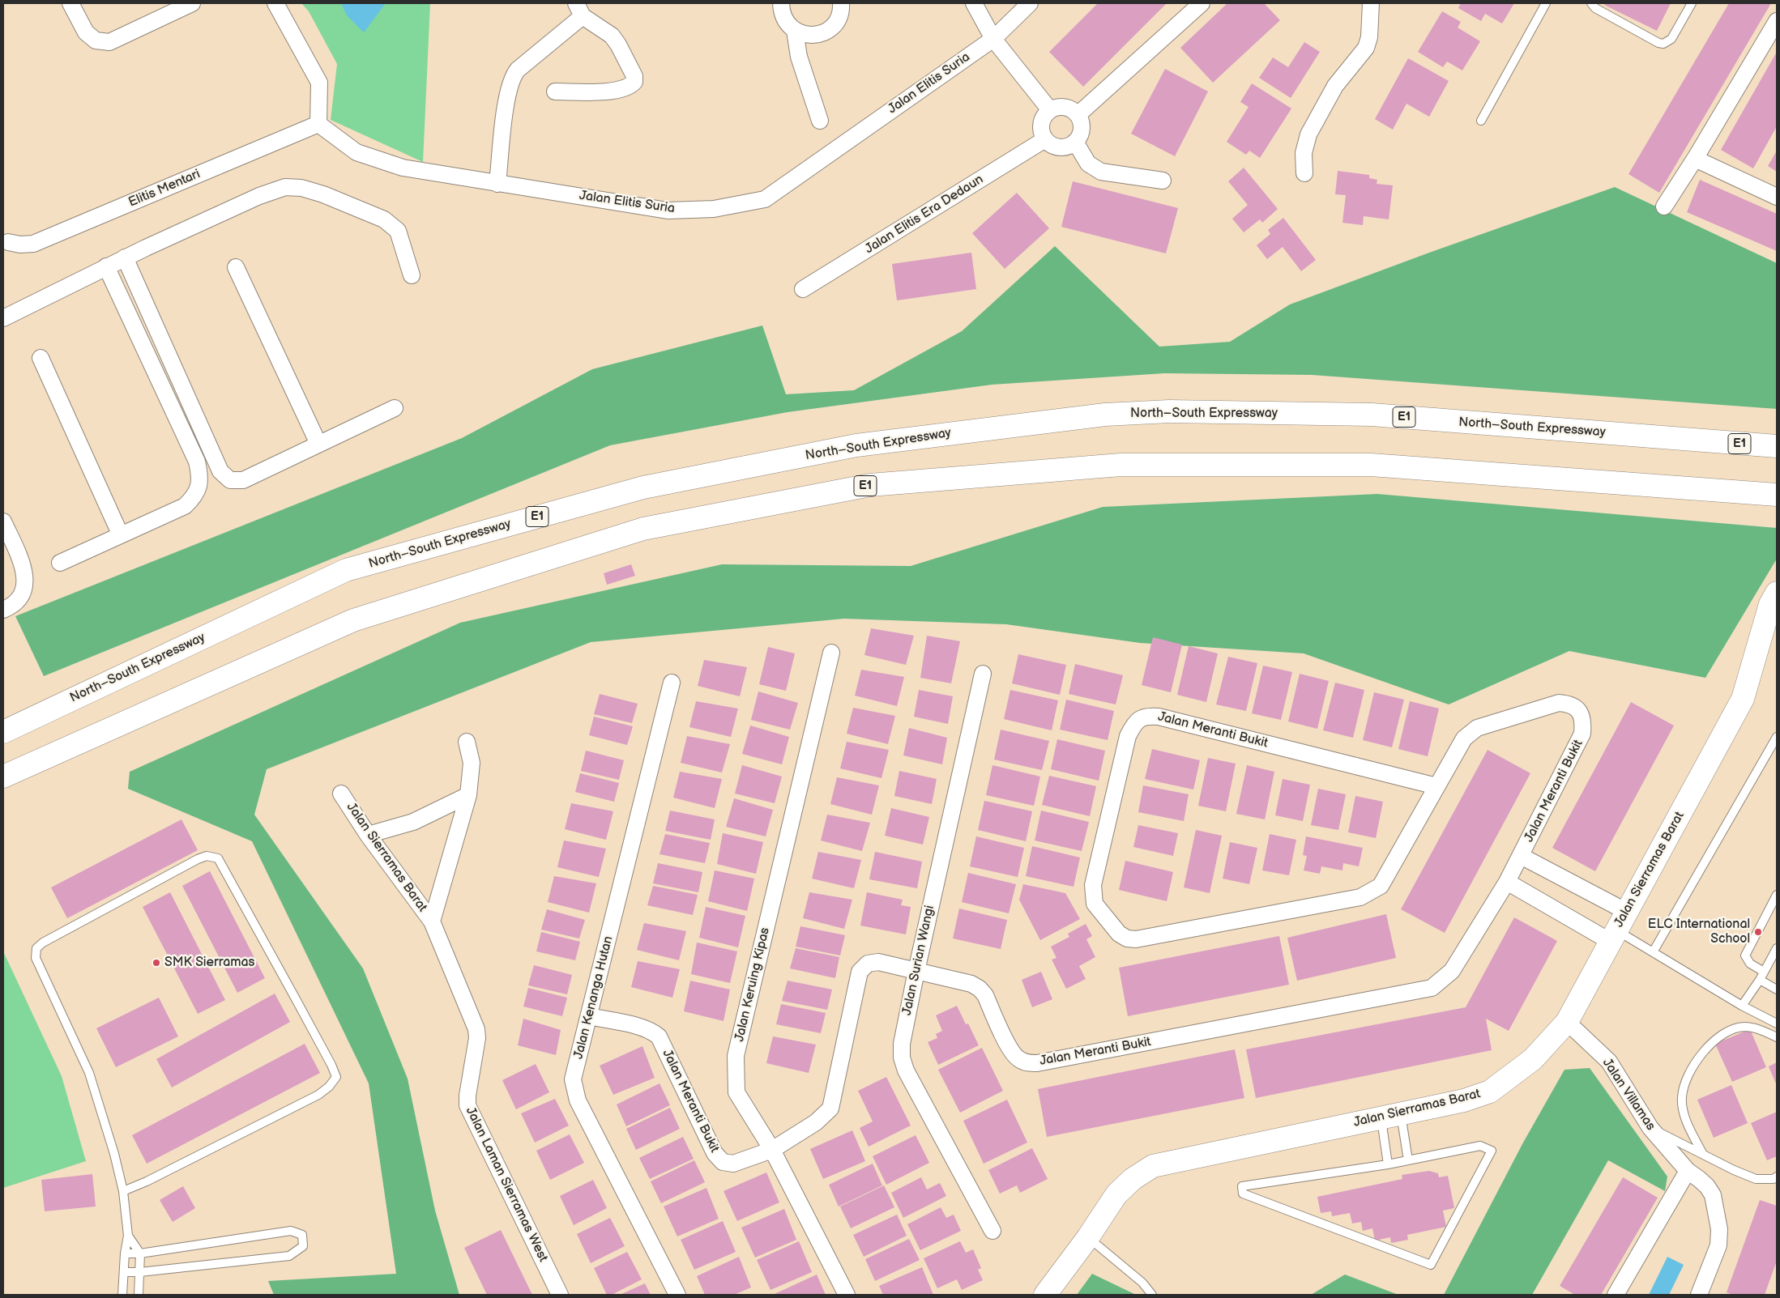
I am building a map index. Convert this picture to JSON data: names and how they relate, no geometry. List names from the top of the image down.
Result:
{
  "streets": {
    "main road": ["North–South Expressway", "E1", "Jalan Sierramas Barat"],
    "street": [
      "Jalan Elitis Suria",
      "Elitis Mentari",
      "Jalan Elitis Era Dedaun",
      "Jalan Meranti Bukit",
      "Jalan Surian Wangi",
      "Jalan Keruing Kipas",
      "Jalan Kenanga Hutan",
      "Jalan Villamas",
      "Jalan Laman Sierramas West"
    ]
  },
  "crossings": [
    ["Jalan Elitis Suria", "Elitis Mentari"],
    ["Jalan Meranti Bukit", "Jalan Sierramas Barat"],
    ["Jalan Meranti Bukit", "Jalan Surian Wangi"],
    ["Jalan Meranti Bukit", "Jalan Keruing Kipas"],
    ["Jalan Meranti Bukit", "Jalan Kenanga Hutan"],
    ["Jalan Sierramas Barat", "Jalan Villamas"],
    ["Jalan Sierramas Barat", "Jalan Laman Sierramas West"]
  ],
  "places": ["ELC International School", "SMK Sierramas"]
}
